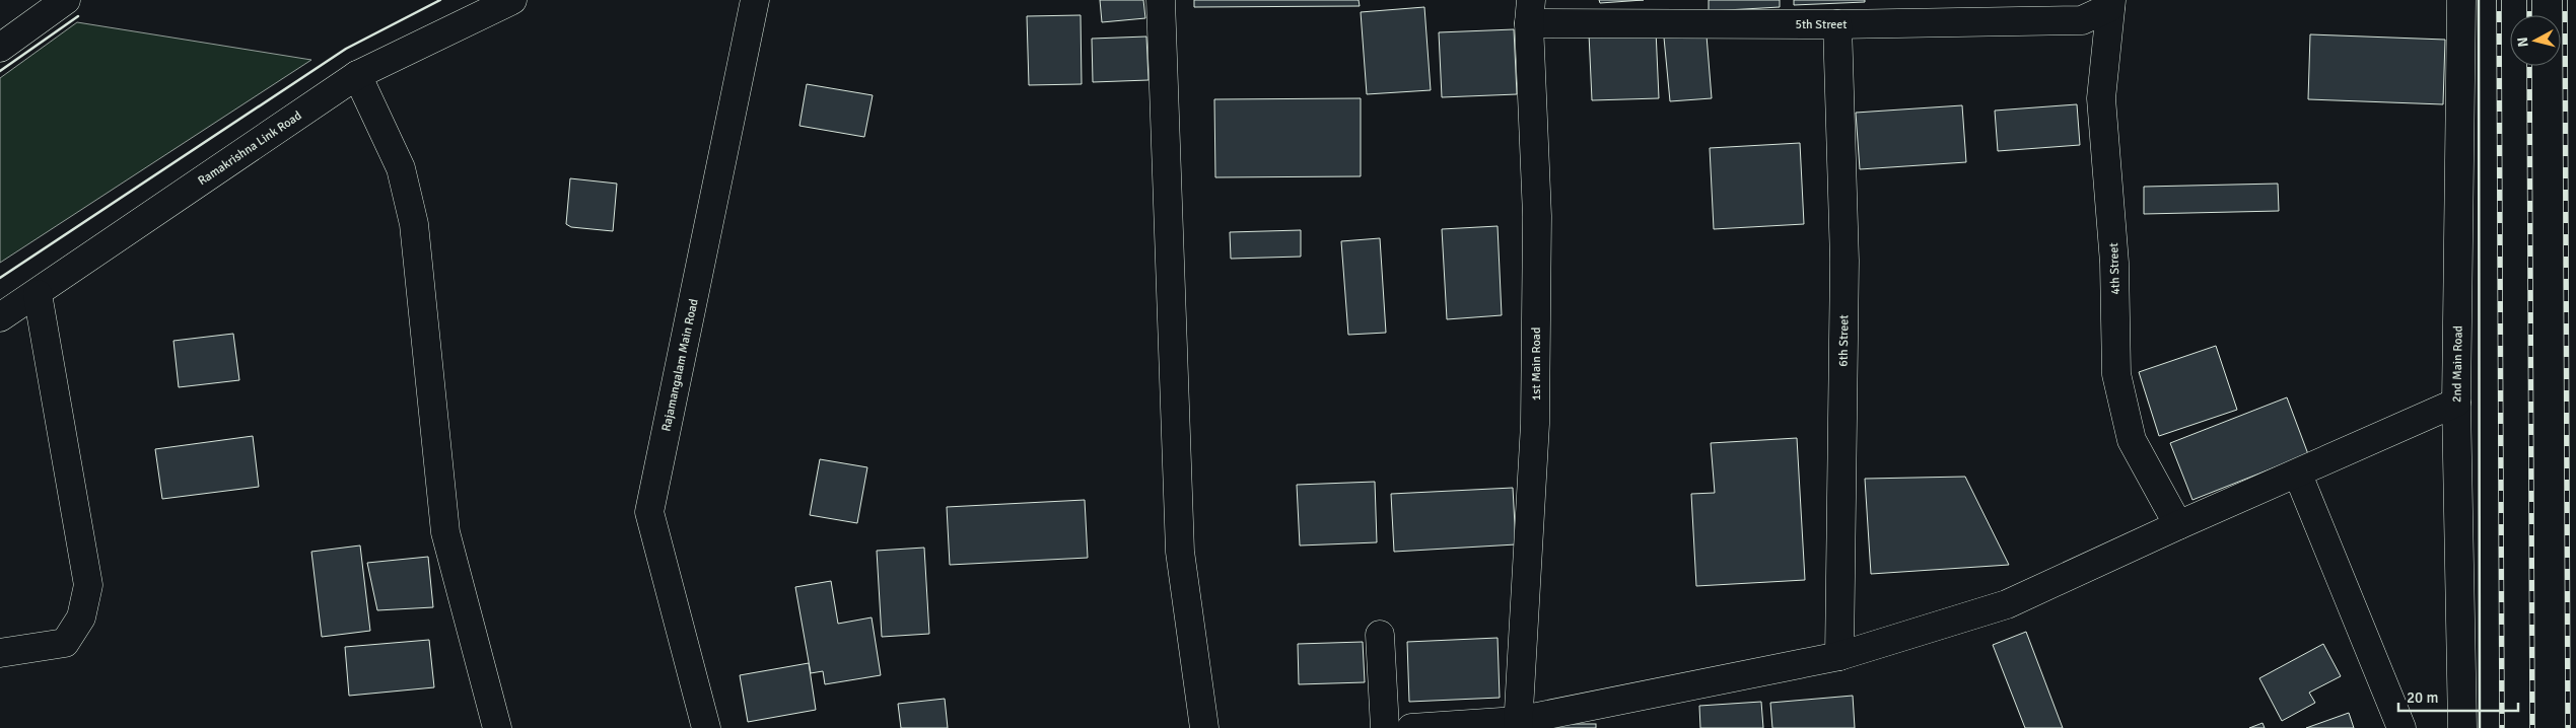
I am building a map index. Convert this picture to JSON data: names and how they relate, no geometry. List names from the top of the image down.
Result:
{
  "streets": {
    "street": [
      "5th Street",
      "Ramakrishna Link Road",
      "4th Street",
      "6th Street",
      "1st Main Road",
      "2nd Main Road",
      "Rajamangalam Main Road"
    ]
  },
  "crossings": [
    ["5th Street", "4th Street"],
    ["5th Street", "6th Street"],
    ["5th Street", "1st Main Road"]
  ],
  "scale_bar": "20 m",
  "north": "left"
}
